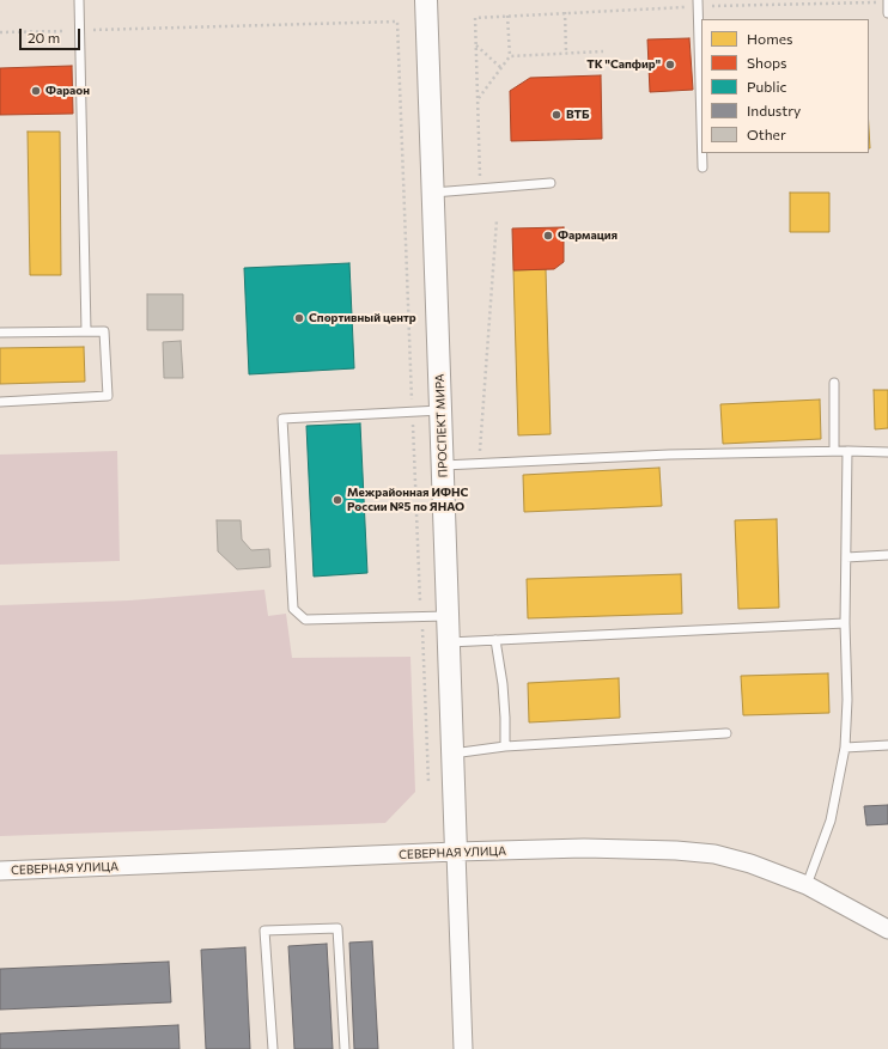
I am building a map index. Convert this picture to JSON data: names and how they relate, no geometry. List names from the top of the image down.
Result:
{
  "streets": {
    "street": ["ПРОСПЕКТ МИРА", "СЕВЕРНАЯ УЛИЦА"]
  },
  "crossings": [
    ["ПРОСПЕКТ МИРА", "СЕВЕРНАЯ УЛИЦА"]
  ],
  "places": [
    "ТК \"Сапфир\"",
    "Фараон",
    "ВТБ",
    "Фармация",
    "Спортивный центр",
    "Межрайонная ИФНС России №5 по ЯНАО"
  ],
  "legend": [
    "Homes",
    "Shops",
    "Public",
    "Industry",
    "Other"
  ],
  "scale_bar": "20 m"
}
